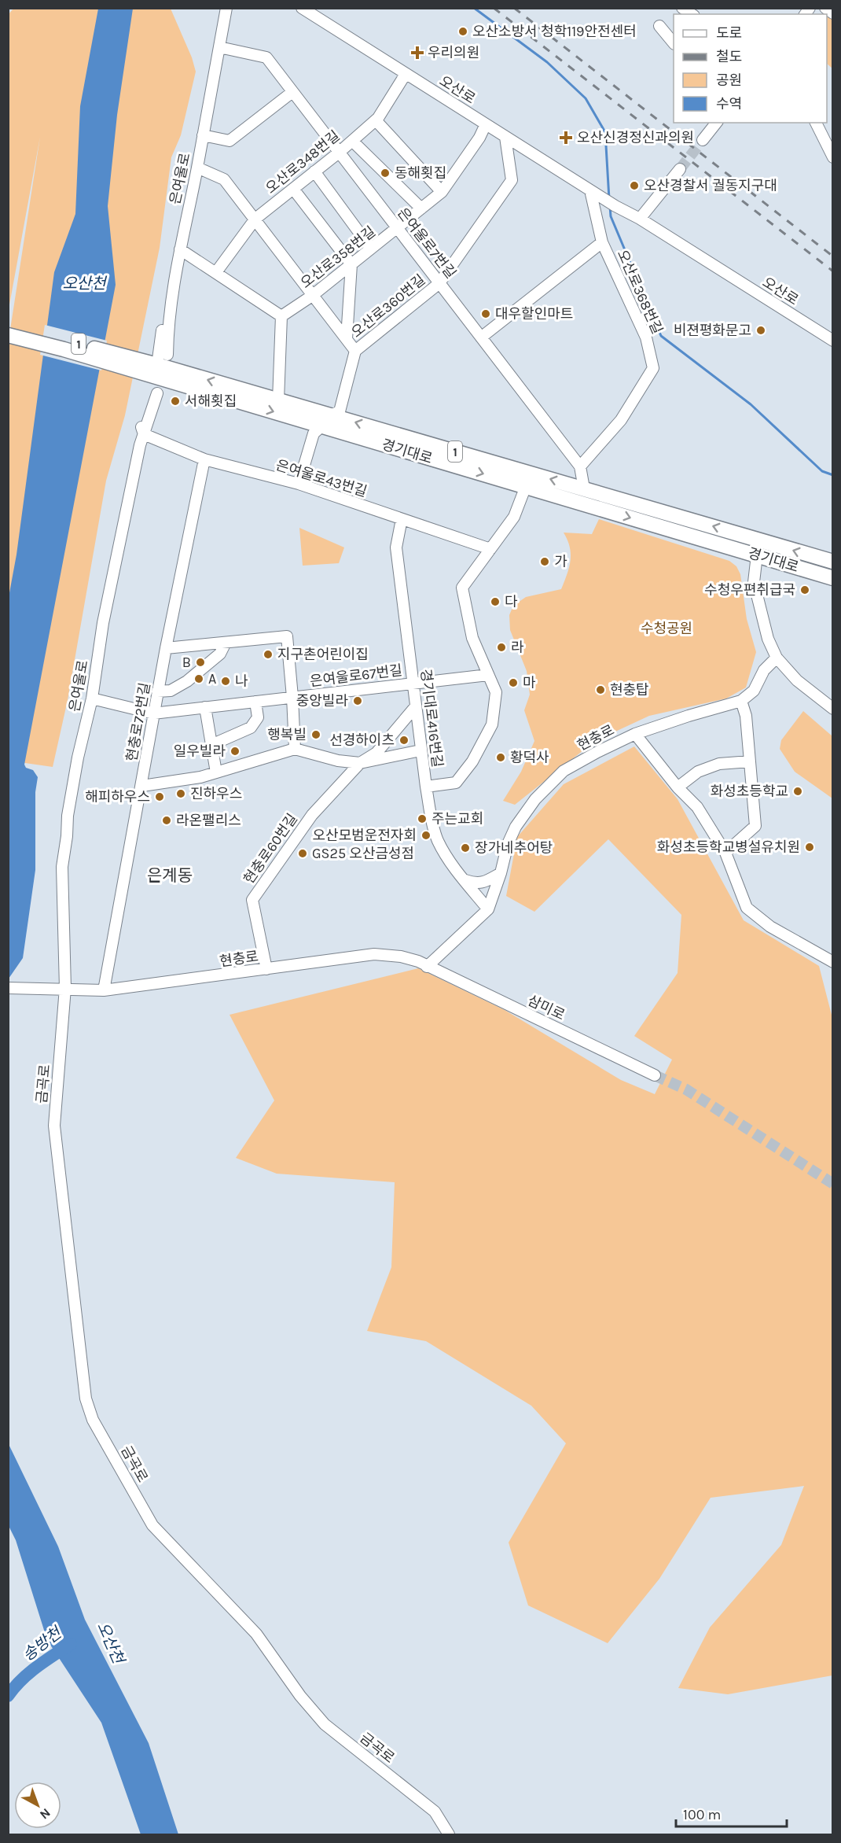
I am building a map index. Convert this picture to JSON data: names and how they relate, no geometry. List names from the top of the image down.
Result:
{
  "streets": {
    "main road": ["1", "경기대로"],
    "street": [
      "오산로",
      "오산로348번길",
      "은여울로",
      "은여울로7번길",
      "오산로358번길",
      "오산로368번길",
      "오산로360번길",
      "은여울로43번길",
      "은여울로67번길",
      "경기대로416번길",
      "현충로72번길",
      "현충로",
      "현충로60번길",
      "삼미로",
      "금곡로"
    ]
  },
  "crossings": [
    ["오산로", "오산로348번길"],
    ["오산로", "오산로358번길"],
    ["오산로", "오산로368번길"],
    ["오산로", "오산로360번길"],
    ["오산로348번길", "은여울로7번길"],
    ["은여울로", "은여울로7번길"],
    ["은여울로", "은여울로43번길"],
    ["은여울로", "은여울로67번길"],
    ["은여울로", "현충로"],
    ["은여울로", "금곡로"],
    ["은여울로7번길", "오산로358번길"],
    ["은여울로7번길", "오산로368번길"],
    ["은여울로7번길", "오산로360번길"],
    ["은여울로7번길", "경기대로"],
    ["오산로360번길", "경기대로"],
    ["오산로360번길", "은여울로43번길"],
    ["경기대로", "경기대로416번길"],
    ["은여울로43번길", "경기대로416번길"],
    ["은여울로43번길", "현충로72번길"],
    ["은여울로67번길", "경기대로416번길"],
    ["은여울로67번길", "현충로72번길"],
    ["경기대로416번길", "현충로60번길"],
    ["현충로72번길", "현충로"],
    ["현충로", "현충로60번길"],
    ["현충로", "삼미로"],
    ["현충로", "금곡로"]
  ],
  "districts": ["은계동"],
  "water": ["오산천", "송방천"],
  "parks": ["수청공원"],
  "places": {
    "other": [
      "오산소방서 청학119안전센터",
      "동해횟집",
      "오산경찰서 궐동지구대",
      "대우할인마트",
      "비젼평화문고",
      "서해횟집",
      "가",
      "수청우편취급국",
      "다",
      "라",
      "지구촌어린이집",
      "B",
      "A",
      "나",
      "마",
      "현충탑",
      "중앙빌라",
      "행복빌",
      "선경하이츠",
      "일우빌라",
      "황덕사",
      "화성초등학교",
      "진하우스",
      "해피하우스",
      "주는교회",
      "라온팰리스",
      "오산모범운전자회",
      "화성초등학교병설유치원",
      "장가네추어탕",
      "GS25 오산금성점"
    ],
    "health": ["우리의원", "오산신경정신과의원"]
  },
  "legend": [
    "도로",
    "철도",
    "공원",
    "수역"
  ],
  "scale_bar": "100 m",
  "north": "bottom right"
}
